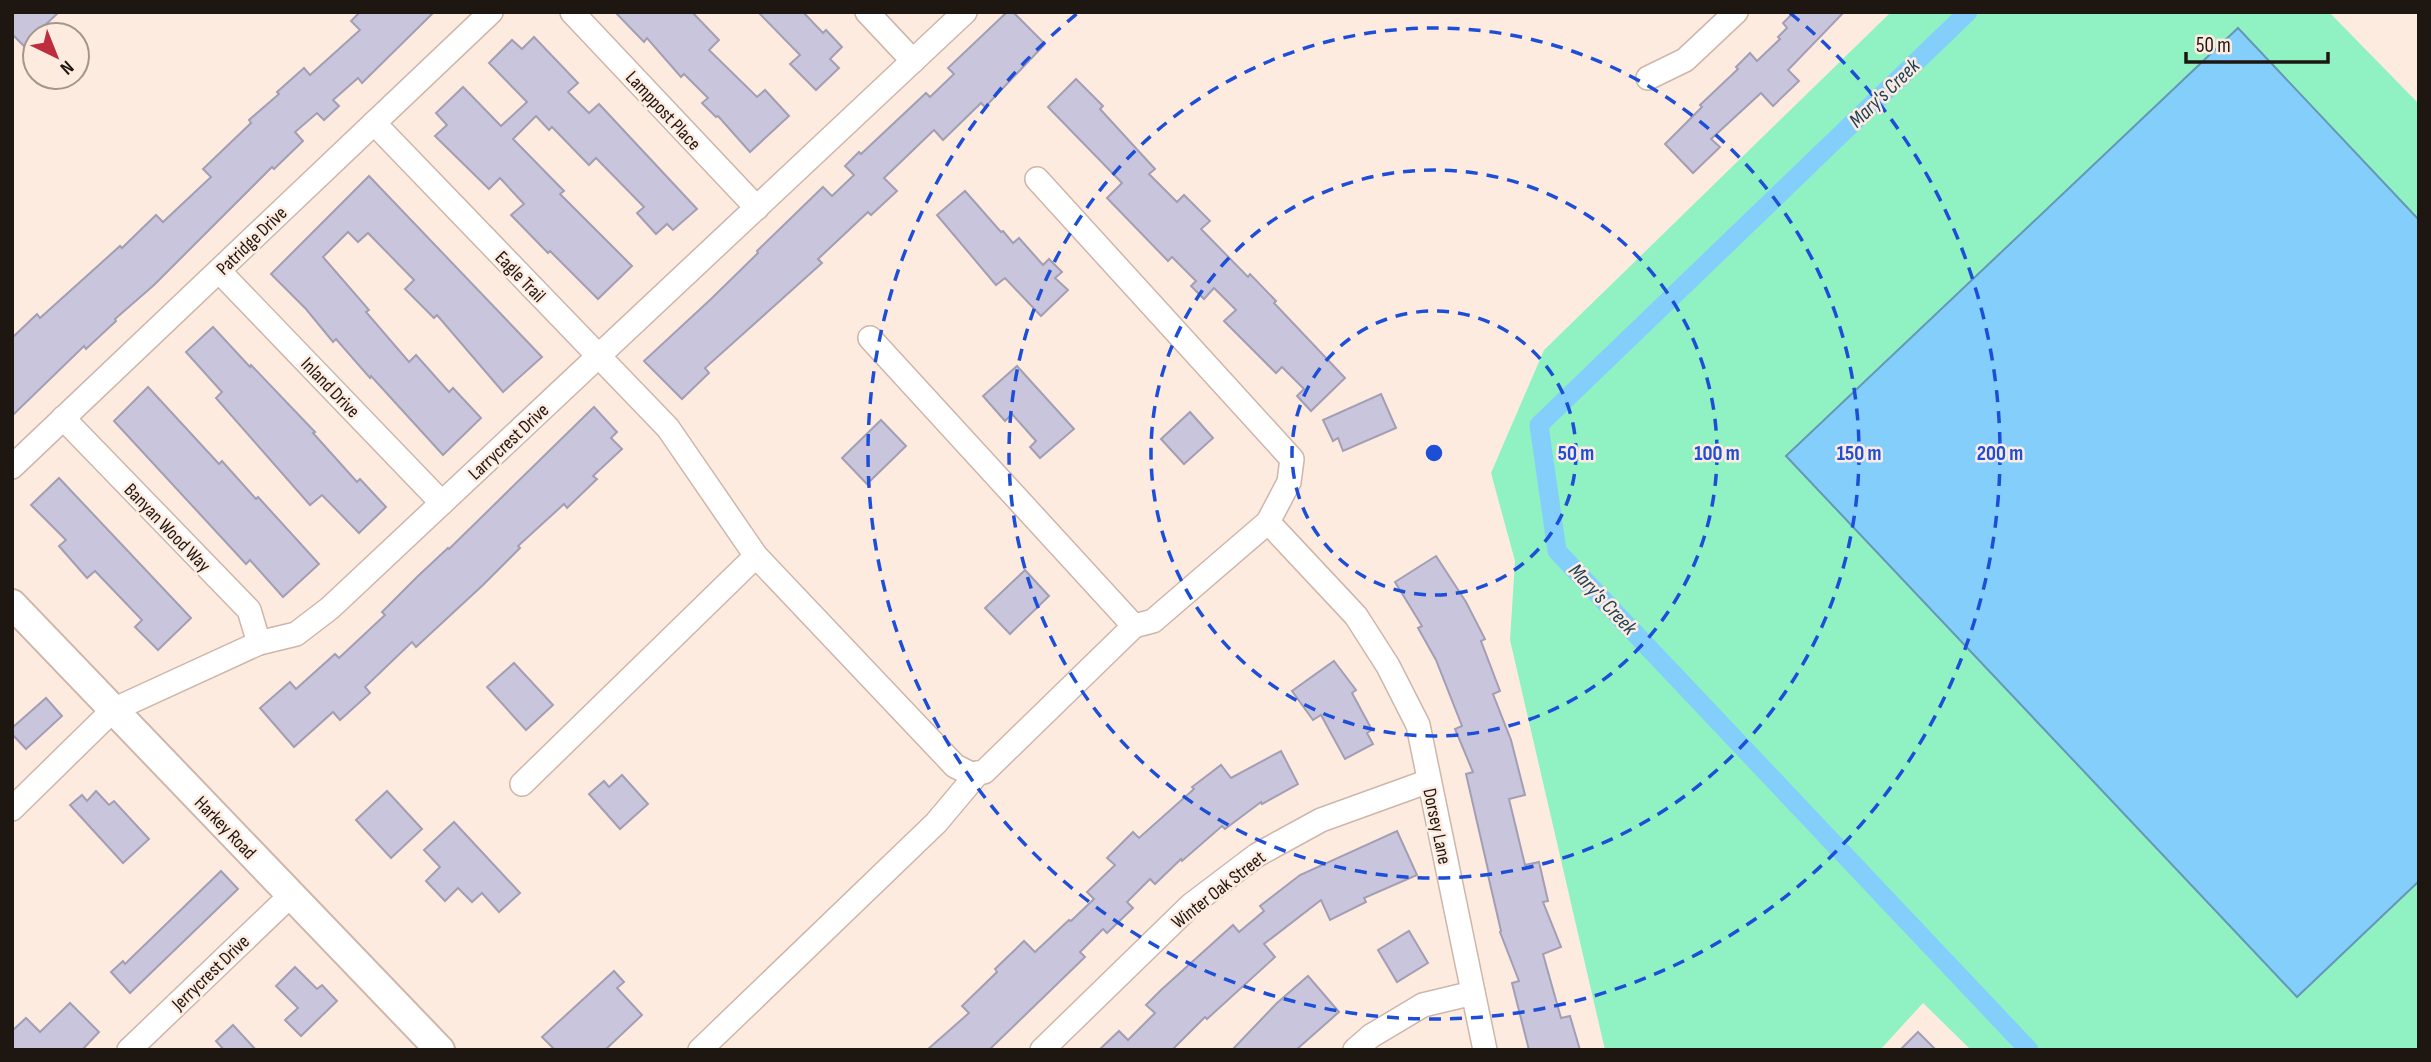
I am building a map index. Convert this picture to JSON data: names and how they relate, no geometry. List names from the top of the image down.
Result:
{
  "streets": {
    "street": [
      "Lamppost Place",
      "Patridge Drive",
      "Eagle Trail",
      "Inland Drive",
      "Larrycrest Drive",
      "Banyan Wood Way",
      "Dorsey Lane",
      "Harkey Road",
      "Winter Oak Street",
      "Jerrycrest Drive"
    ]
  },
  "crossings": [
    ["Lamppost Place", "Larrycrest Drive"],
    ["Patridge Drive", "Eagle Trail"],
    ["Patridge Drive", "Inland Drive"],
    ["Patridge Drive", "Banyan Wood Way"],
    ["Eagle Trail", "Larrycrest Drive"],
    ["Inland Drive", "Larrycrest Drive"],
    ["Larrycrest Drive", "Banyan Wood Way"],
    ["Larrycrest Drive", "Harkey Road"],
    ["Dorsey Lane", "Winter Oak Street"],
    ["Harkey Road", "Jerrycrest Drive"]
  ],
  "water": ["Mary's Creek"],
  "scale_bar": "50 m",
  "north": "bottom right",
  "rings": [
    "50 m",
    "100 m",
    "150 m",
    "200 m"
  ]
}
